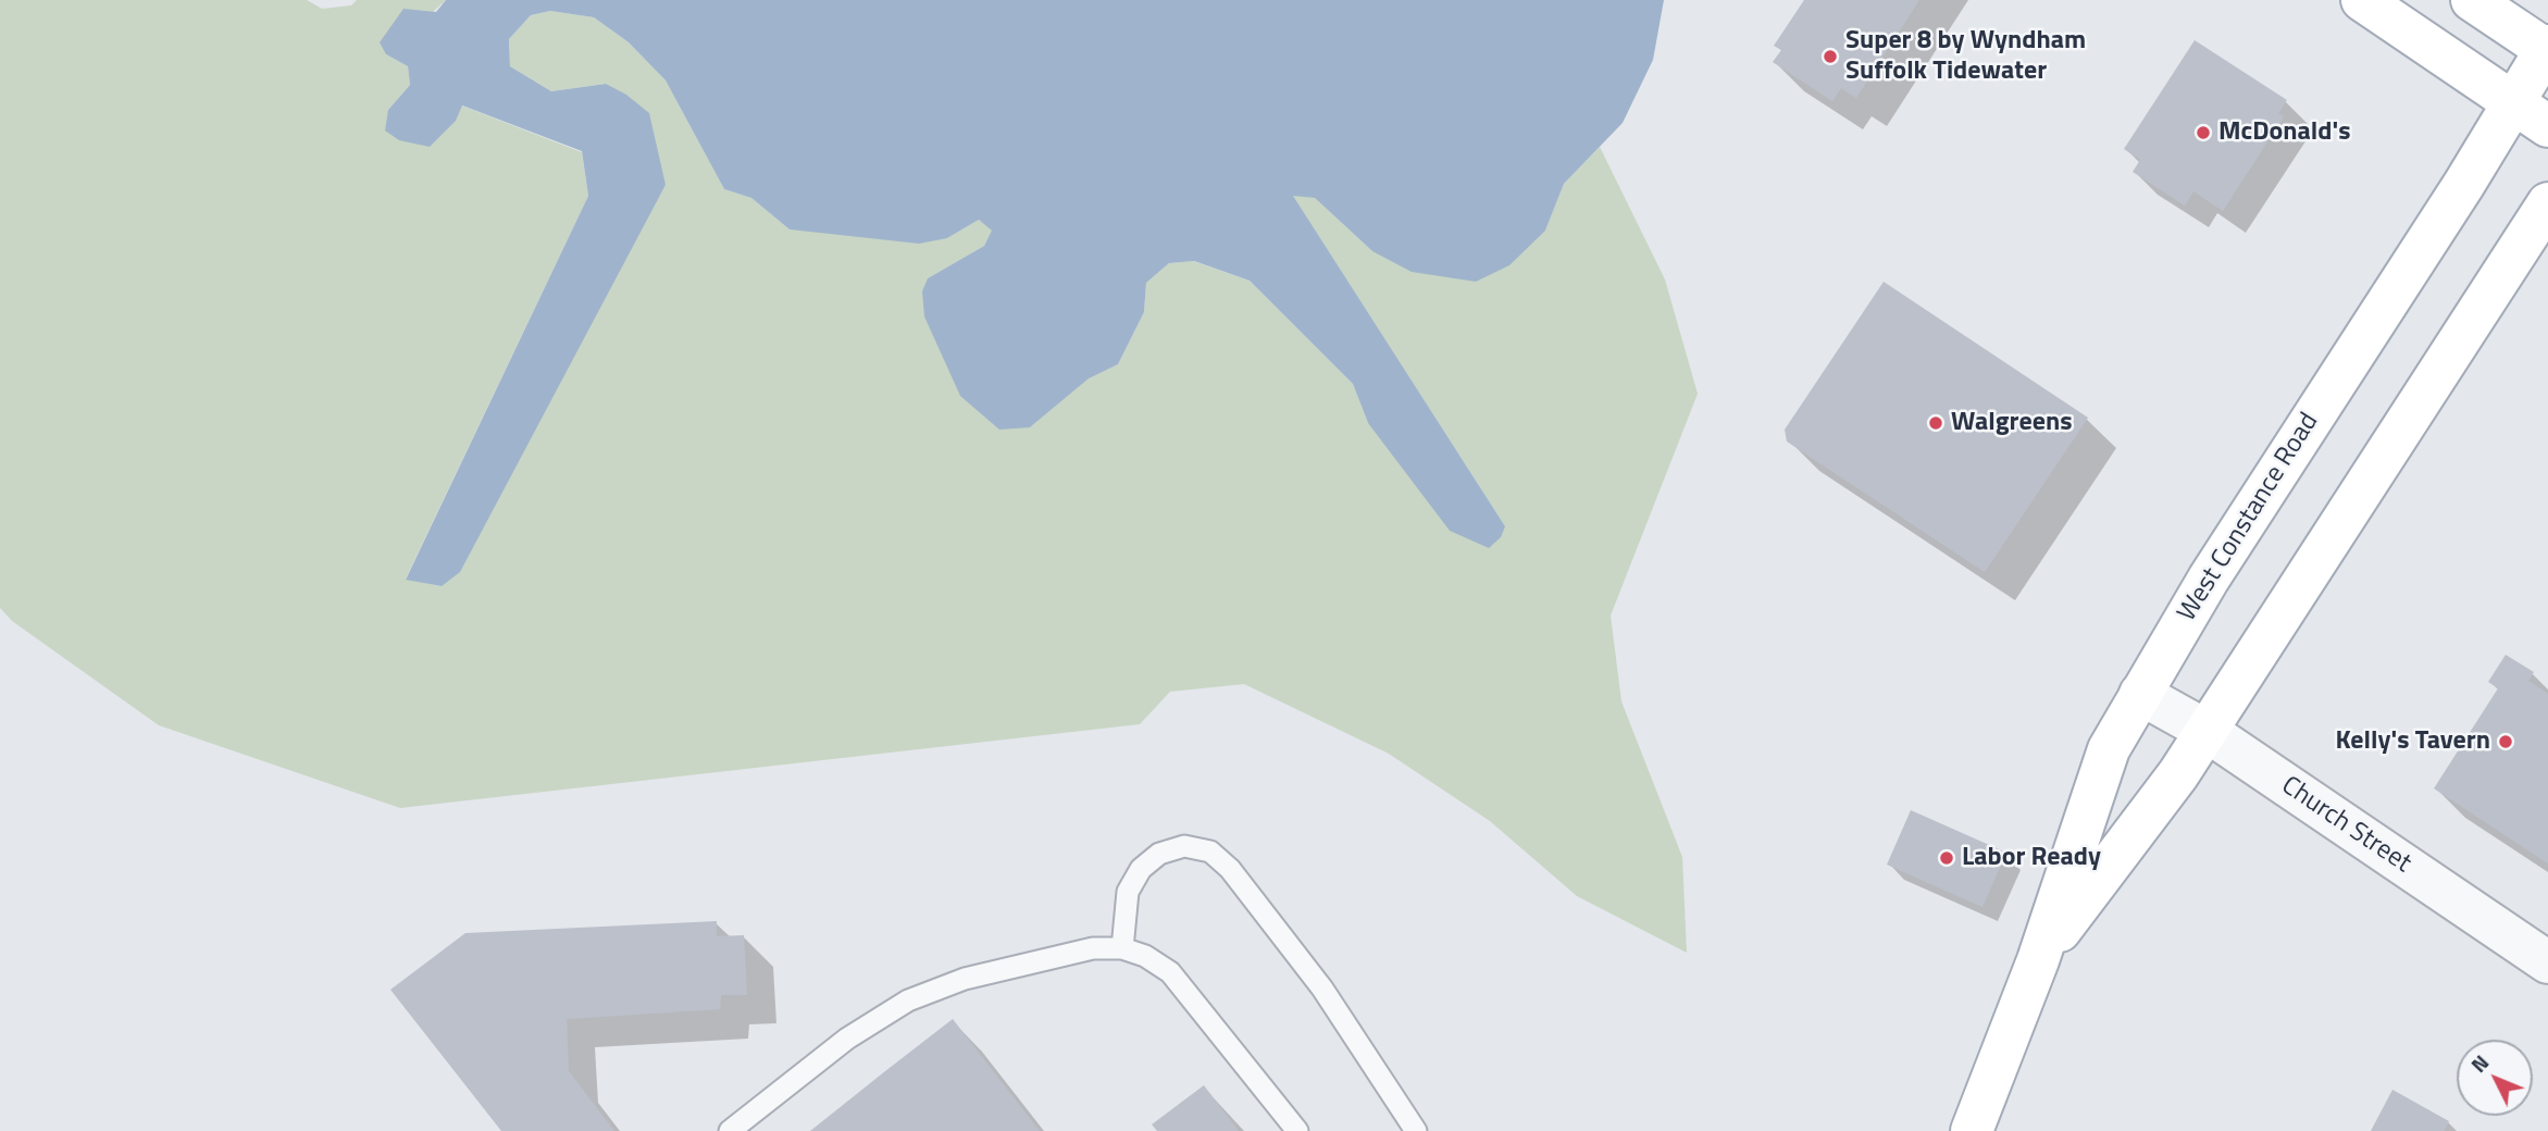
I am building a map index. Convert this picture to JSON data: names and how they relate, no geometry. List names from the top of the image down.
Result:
{
  "streets": {
    "main road": ["West Constance Road"],
    "street": ["Church Street"]
  },
  "crossings": [
    ["West Constance Road", "Church Street"]
  ],
  "places": [
    "Super 8 by Wyndham Suffolk Tidewater",
    "McDonald's",
    "Walgreens",
    "Kelly's Tavern",
    "Labor Ready"
  ],
  "north": "top left"
}
